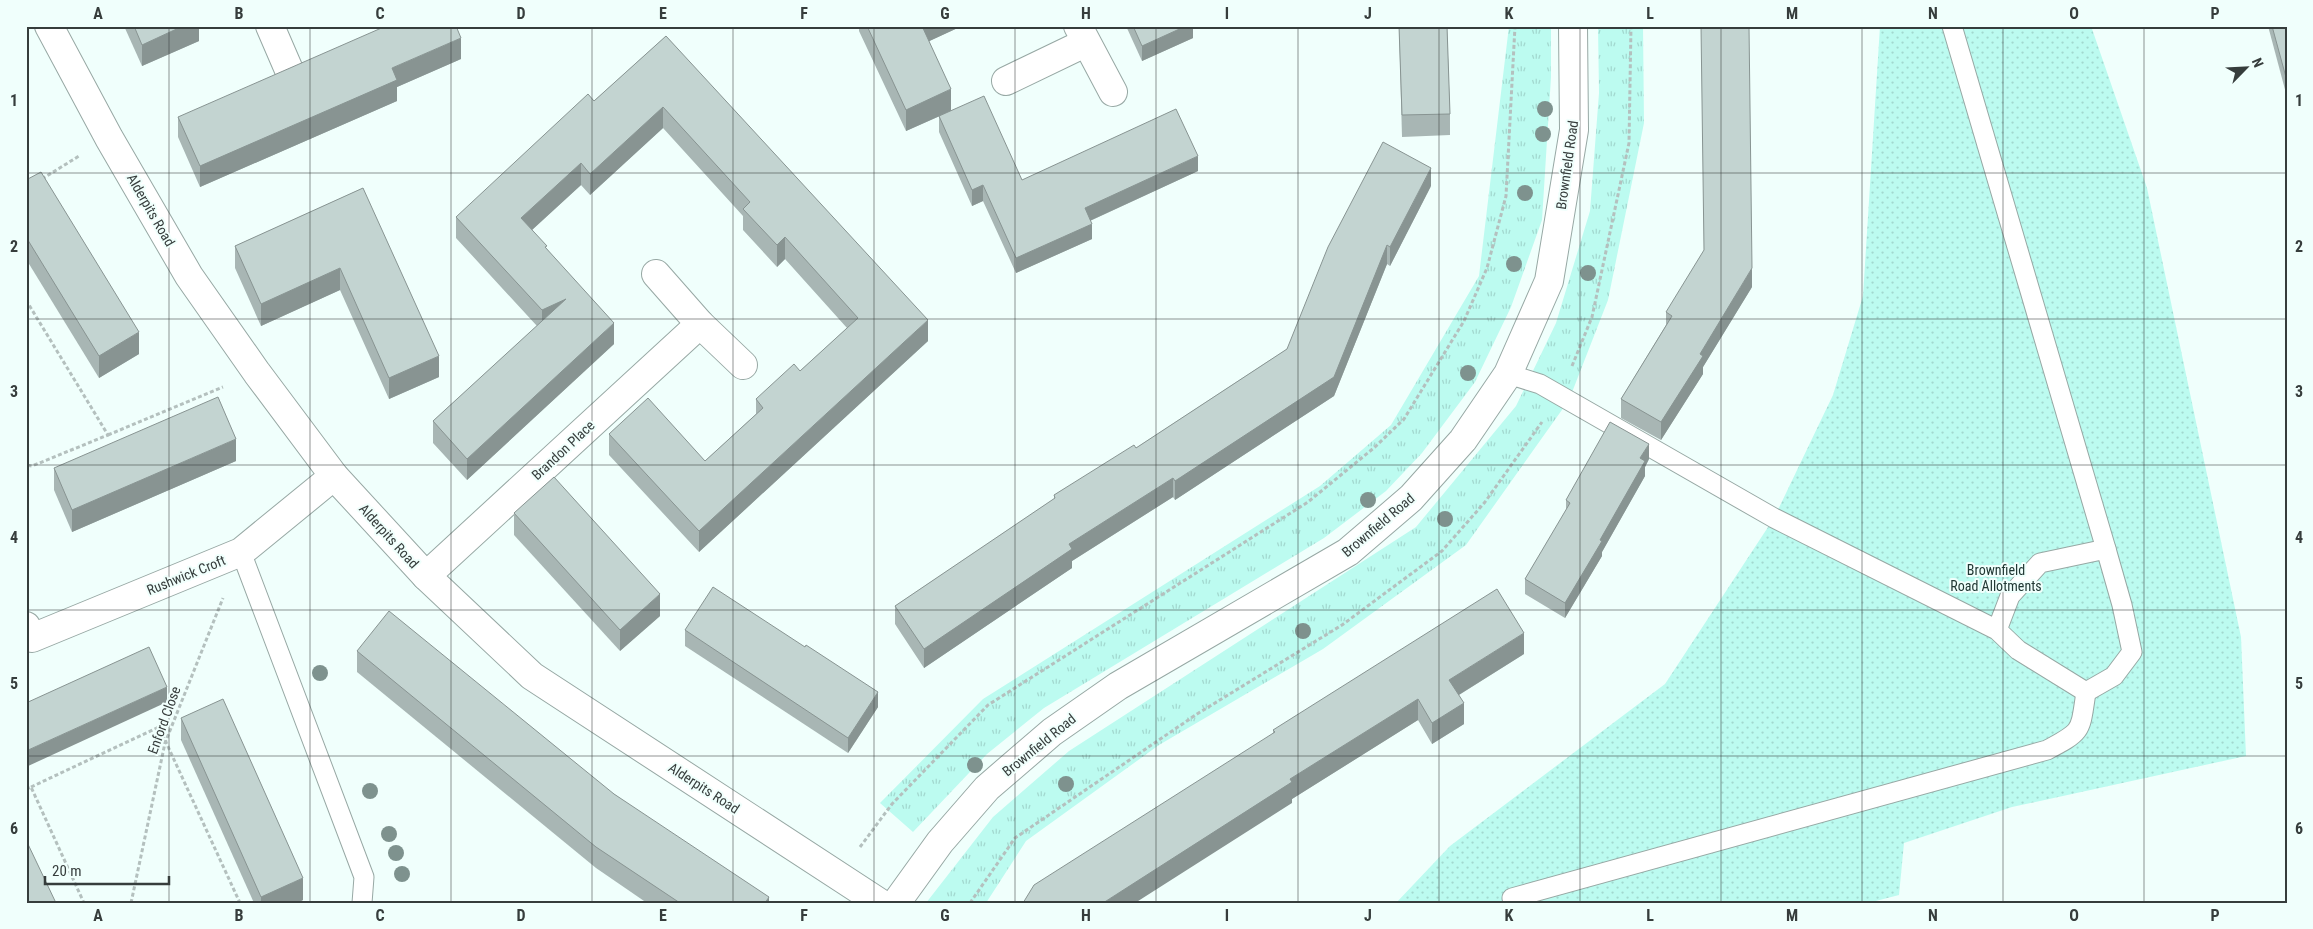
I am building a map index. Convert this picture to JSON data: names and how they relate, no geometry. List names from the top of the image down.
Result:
{
  "streets": {
    "street": [
      "Brownfield Road",
      "Alderpits Road",
      "Brandon Place",
      "Rushwick Croft"
    ],
    "path": ["Enford Close"]
  },
  "crossings": [
    ["Alderpits Road", "Brandon Place"],
    ["Alderpits Road", "Rushwick Croft"],
    ["Rushwick Croft", "Enford Close"]
  ],
  "parks": ["Brownfield Road Allotments"],
  "scale_bar": "20 m",
  "north": "top right",
  "grid": {
    "columns": [
      "A",
      "B",
      "C",
      "D",
      "E",
      "F",
      "G",
      "H",
      "I",
      "J",
      "K",
      "L",
      "M",
      "N",
      "O",
      "P"
    ],
    "rows": [
      "1",
      "2",
      "3",
      "4",
      "5",
      "6"
    ]
  }
}
